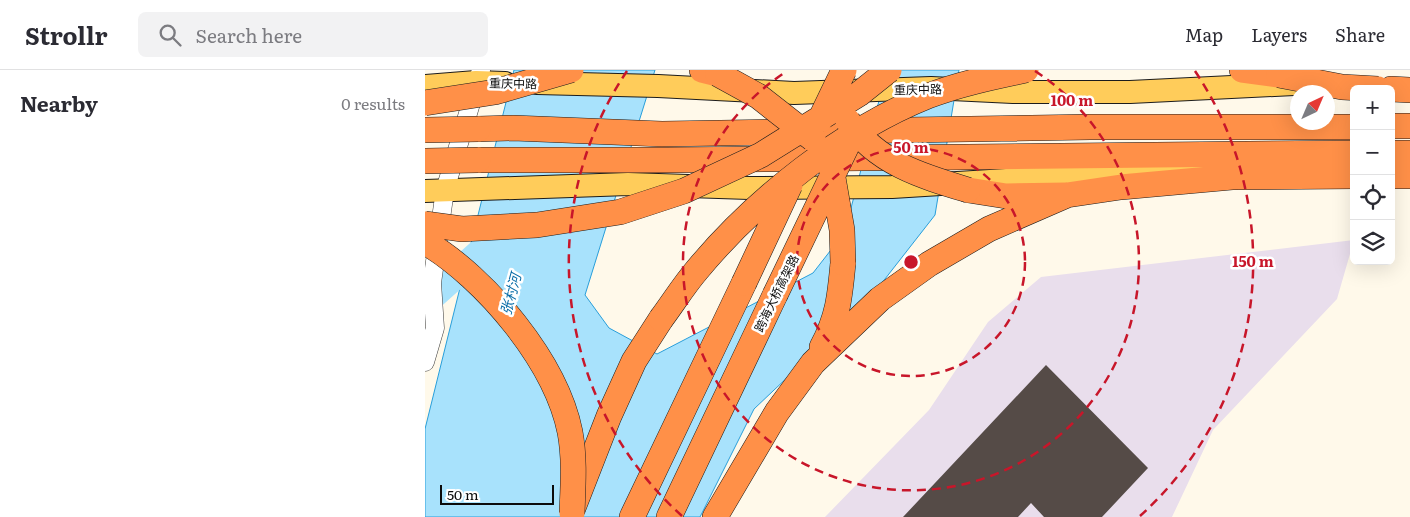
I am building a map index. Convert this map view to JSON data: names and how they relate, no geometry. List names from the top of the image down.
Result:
{
  "streets": {
    "highway": ["跨海大桥高架路"],
    "main road": ["重庆中路"]
  },
  "crossings": [
    ["重庆中路", "跨海大桥高架路"]
  ],
  "water": ["张村河"],
  "scale_bar": "50 m",
  "north": "top right",
  "page": {
    "header": "Strollr",
    "search": "Search here",
    "nav": ["Map", "Layers", "Share"],
    "heading": ["Nearby", "0 results"],
    "map_buttons": ["+", "−"],
    "scale": "50 m"
  },
  "rings": ["100 m", "50 m", "150 m"]
}
